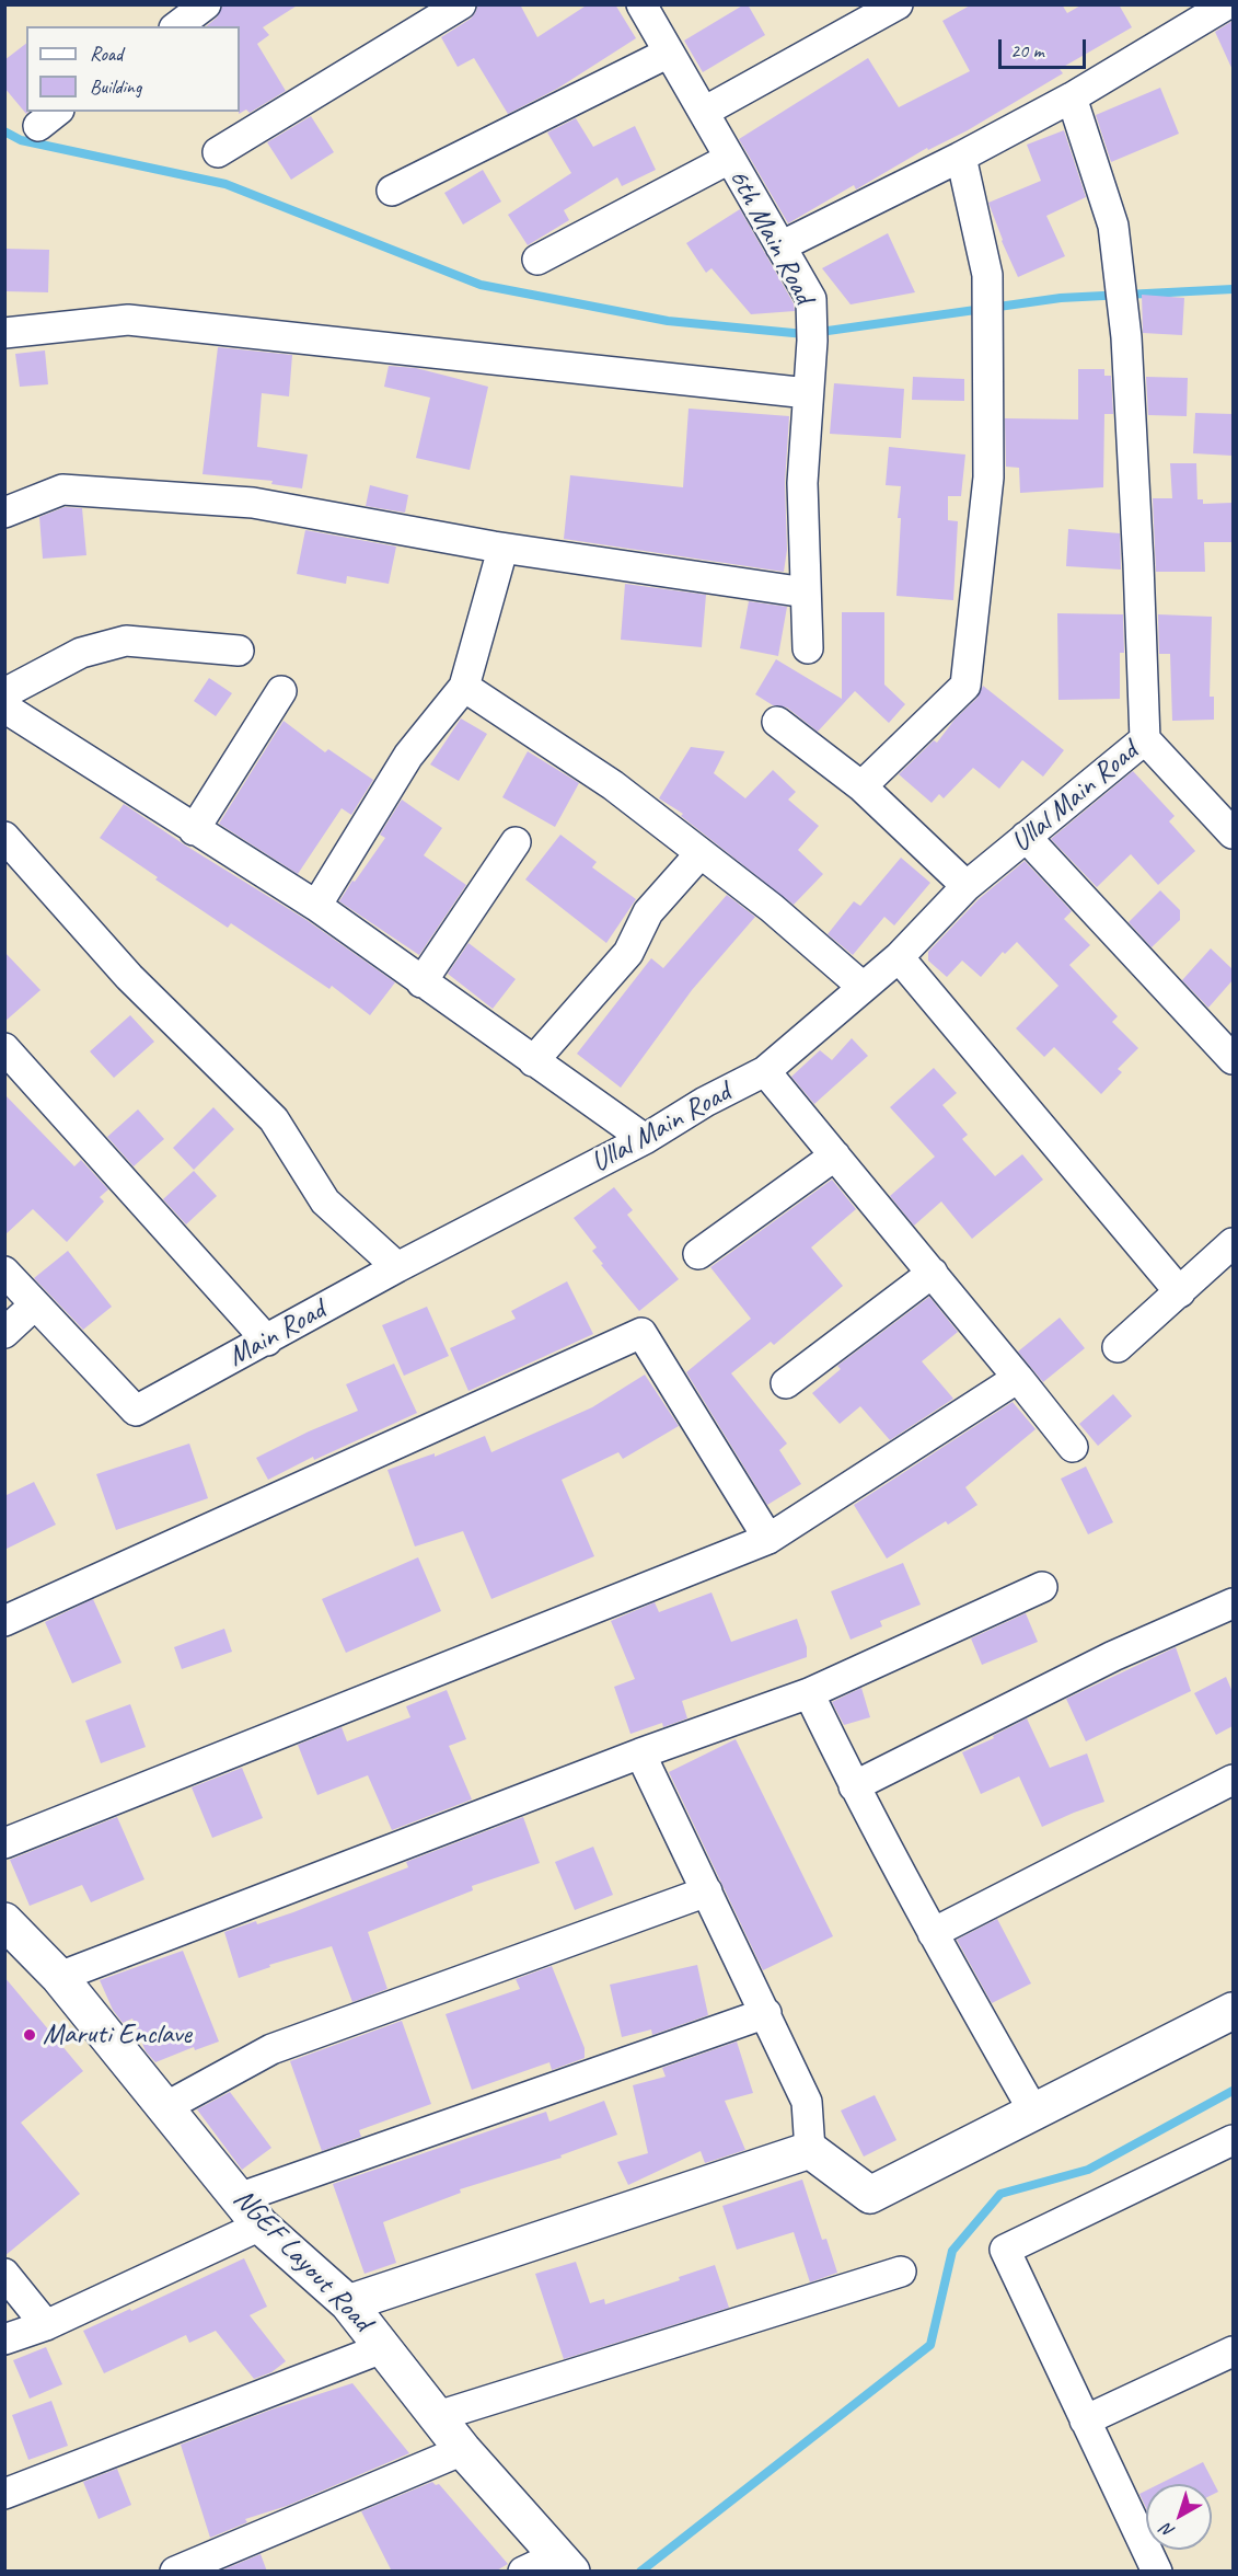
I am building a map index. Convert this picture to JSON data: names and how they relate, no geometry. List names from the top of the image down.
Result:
{
  "streets": {
    "street": [
      "6th Main Road",
      "Ullal Main Road",
      "Main Road",
      "NGEF Layout Road"
    ]
  },
  "crossings": [
    ["Ullal Main Road", "Main Road"]
  ],
  "places": ["Maruti Enclave"],
  "legend": ["Road", "Building"],
  "scale_bar": "20 m",
  "north": "bottom left"
}
